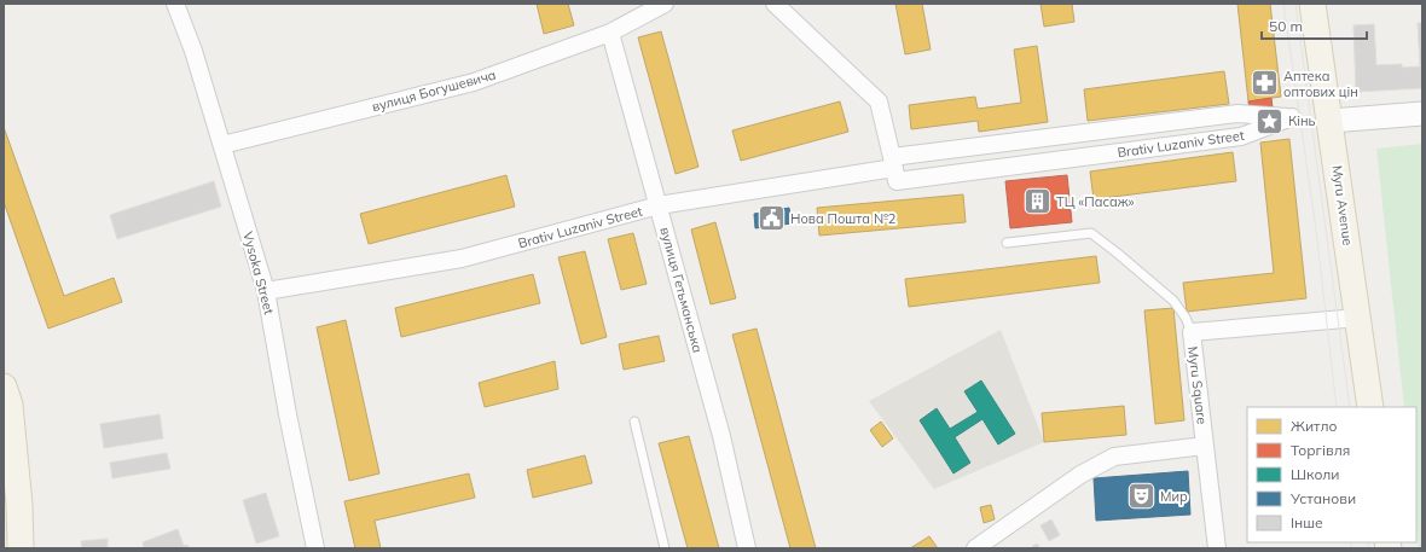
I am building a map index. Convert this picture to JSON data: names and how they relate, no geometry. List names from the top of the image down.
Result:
{
  "streets": {
    "main road": ["Myru Avenue"],
    "street": [
      "вулиця Богушевича",
      "Brativ Luzaniv Street",
      "Vysoka Street",
      "вулиця Гетьманська",
      "Myru Square"
    ]
  },
  "crossings": [
    ["вулиця Богушевича", "Vysoka Street"],
    ["вулиця Богушевича", "вулиця Гетьманська"],
    ["Brativ Luzaniv Street", "Vysoka Street"],
    ["Brativ Luzaniv Street", "вулиця Гетьманська"],
    ["Myru Avenue", "Myru Square"]
  ],
  "places": {
    "pharmacy": ["Аптека оптових цін"],
    "place": ["Кінь"],
    "building": ["ТЦ «Пасаж»"],
    "public building": ["Нова Пошта №2"],
    "theatre": ["Мир"]
  },
  "legend": [
    "Житло",
    "Торгівля",
    "Школи",
    "Установи",
    "Інше"
  ],
  "scale_bar": "50 m"
}
